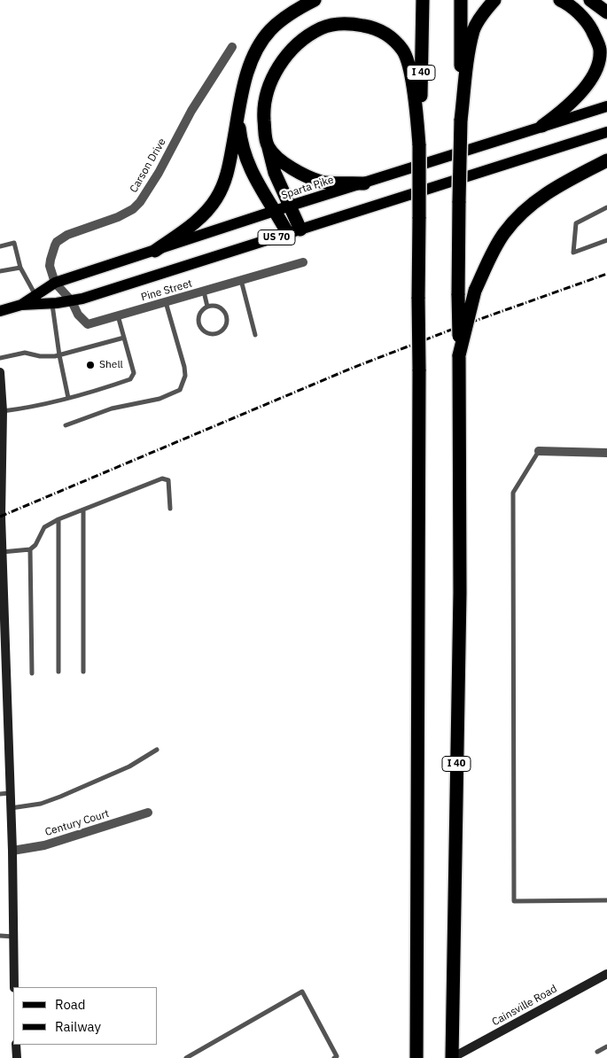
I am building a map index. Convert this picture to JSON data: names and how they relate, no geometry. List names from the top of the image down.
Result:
{
  "streets": {
    "highway": ["I 40"],
    "main road": ["Sparta Pike", "US 70"],
    "street": [
      "Carson Drive",
      "Pine Street",
      "Century Court",
      "Cainsville Road"
    ]
  },
  "crossings": [
    ["I 40", "Cainsville Road"],
    ["Carson Drive", "Sparta Pike"],
    ["Carson Drive", "Pine Street"],
    ["Sparta Pike", "Pine Street"]
  ],
  "places": ["Shell"],
  "legend": ["Road", "Railway"]
}
